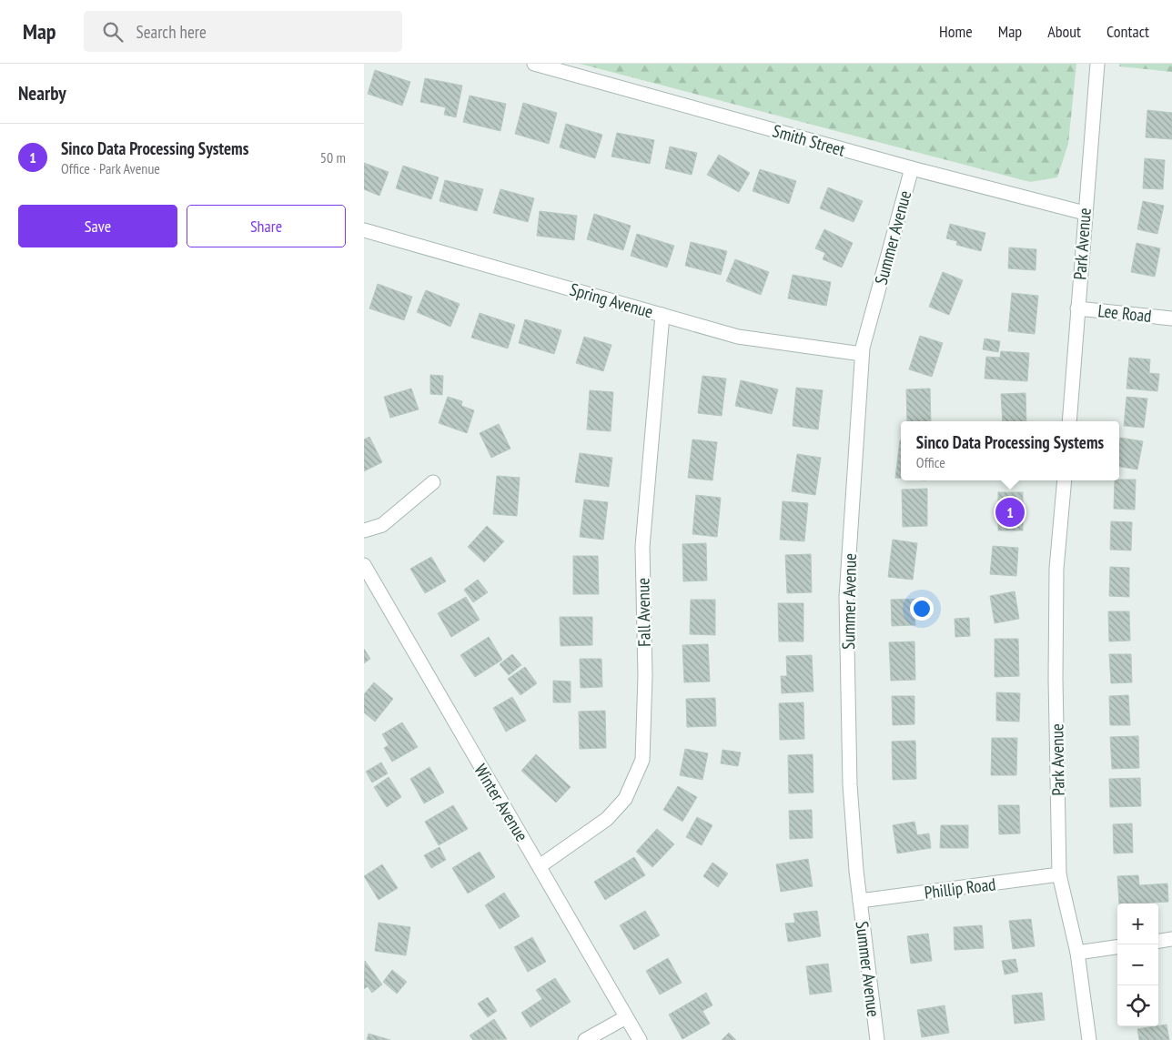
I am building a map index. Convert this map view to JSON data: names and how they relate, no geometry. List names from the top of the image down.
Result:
{
  "streets": {
    "street": [
      "Smith Street",
      "Summer Avenue",
      "Park Avenue",
      "Spring Avenue",
      "Lee Road",
      "Fall Avenue",
      "Winter Avenue",
      "Phillip Road"
    ]
  },
  "crossings": [
    ["Smith Street", "Summer Avenue"],
    ["Smith Street", "Park Avenue"],
    ["Summer Avenue", "Spring Avenue"],
    ["Summer Avenue", "Phillip Road"],
    ["Park Avenue", "Lee Road"],
    ["Park Avenue", "Phillip Road"],
    ["Spring Avenue", "Fall Avenue"],
    ["Fall Avenue", "Winter Avenue"]
  ],
  "page": {
    "header": "Map",
    "search": "Search here",
    "nav": [
      "Home",
      "Map",
      "About",
      "Contact"
    ],
    "heading": "Nearby",
    "list": [
      {
        "mark": "1",
        "name": "Sinco Data Processing Systems",
        "note": "Office · Park Avenue",
        "value": "50 m"
      }
    ],
    "buttons": ["Save", "Share"],
    "popup": ["Sinco Data Processing Systems", "Office"],
    "pins": "1",
    "map_buttons": ["+", "−"]
  }
}
